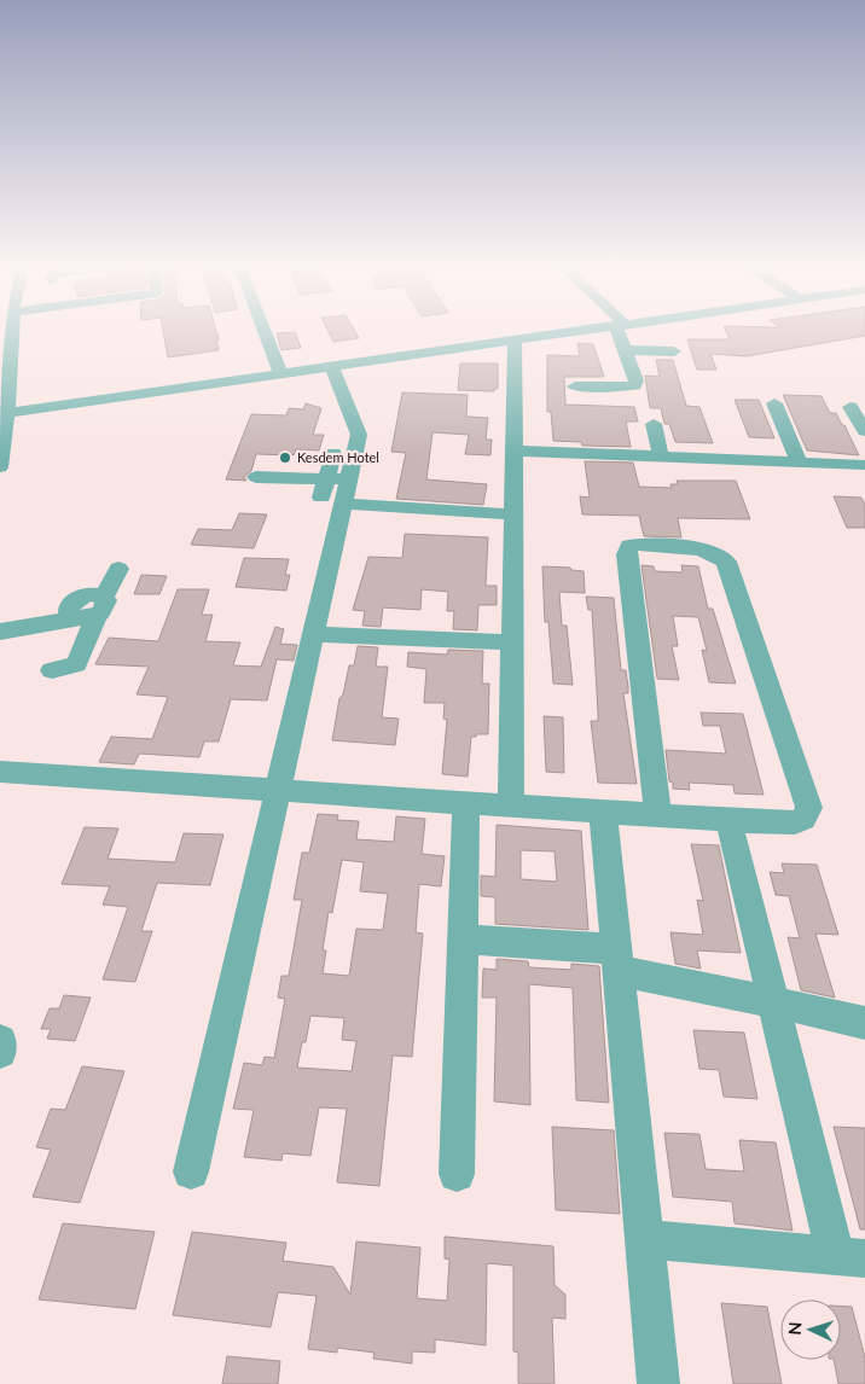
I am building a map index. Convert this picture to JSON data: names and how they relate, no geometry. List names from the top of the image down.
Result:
{
  "places": ["Kesdem Hotel"],
  "north": "left"
}
